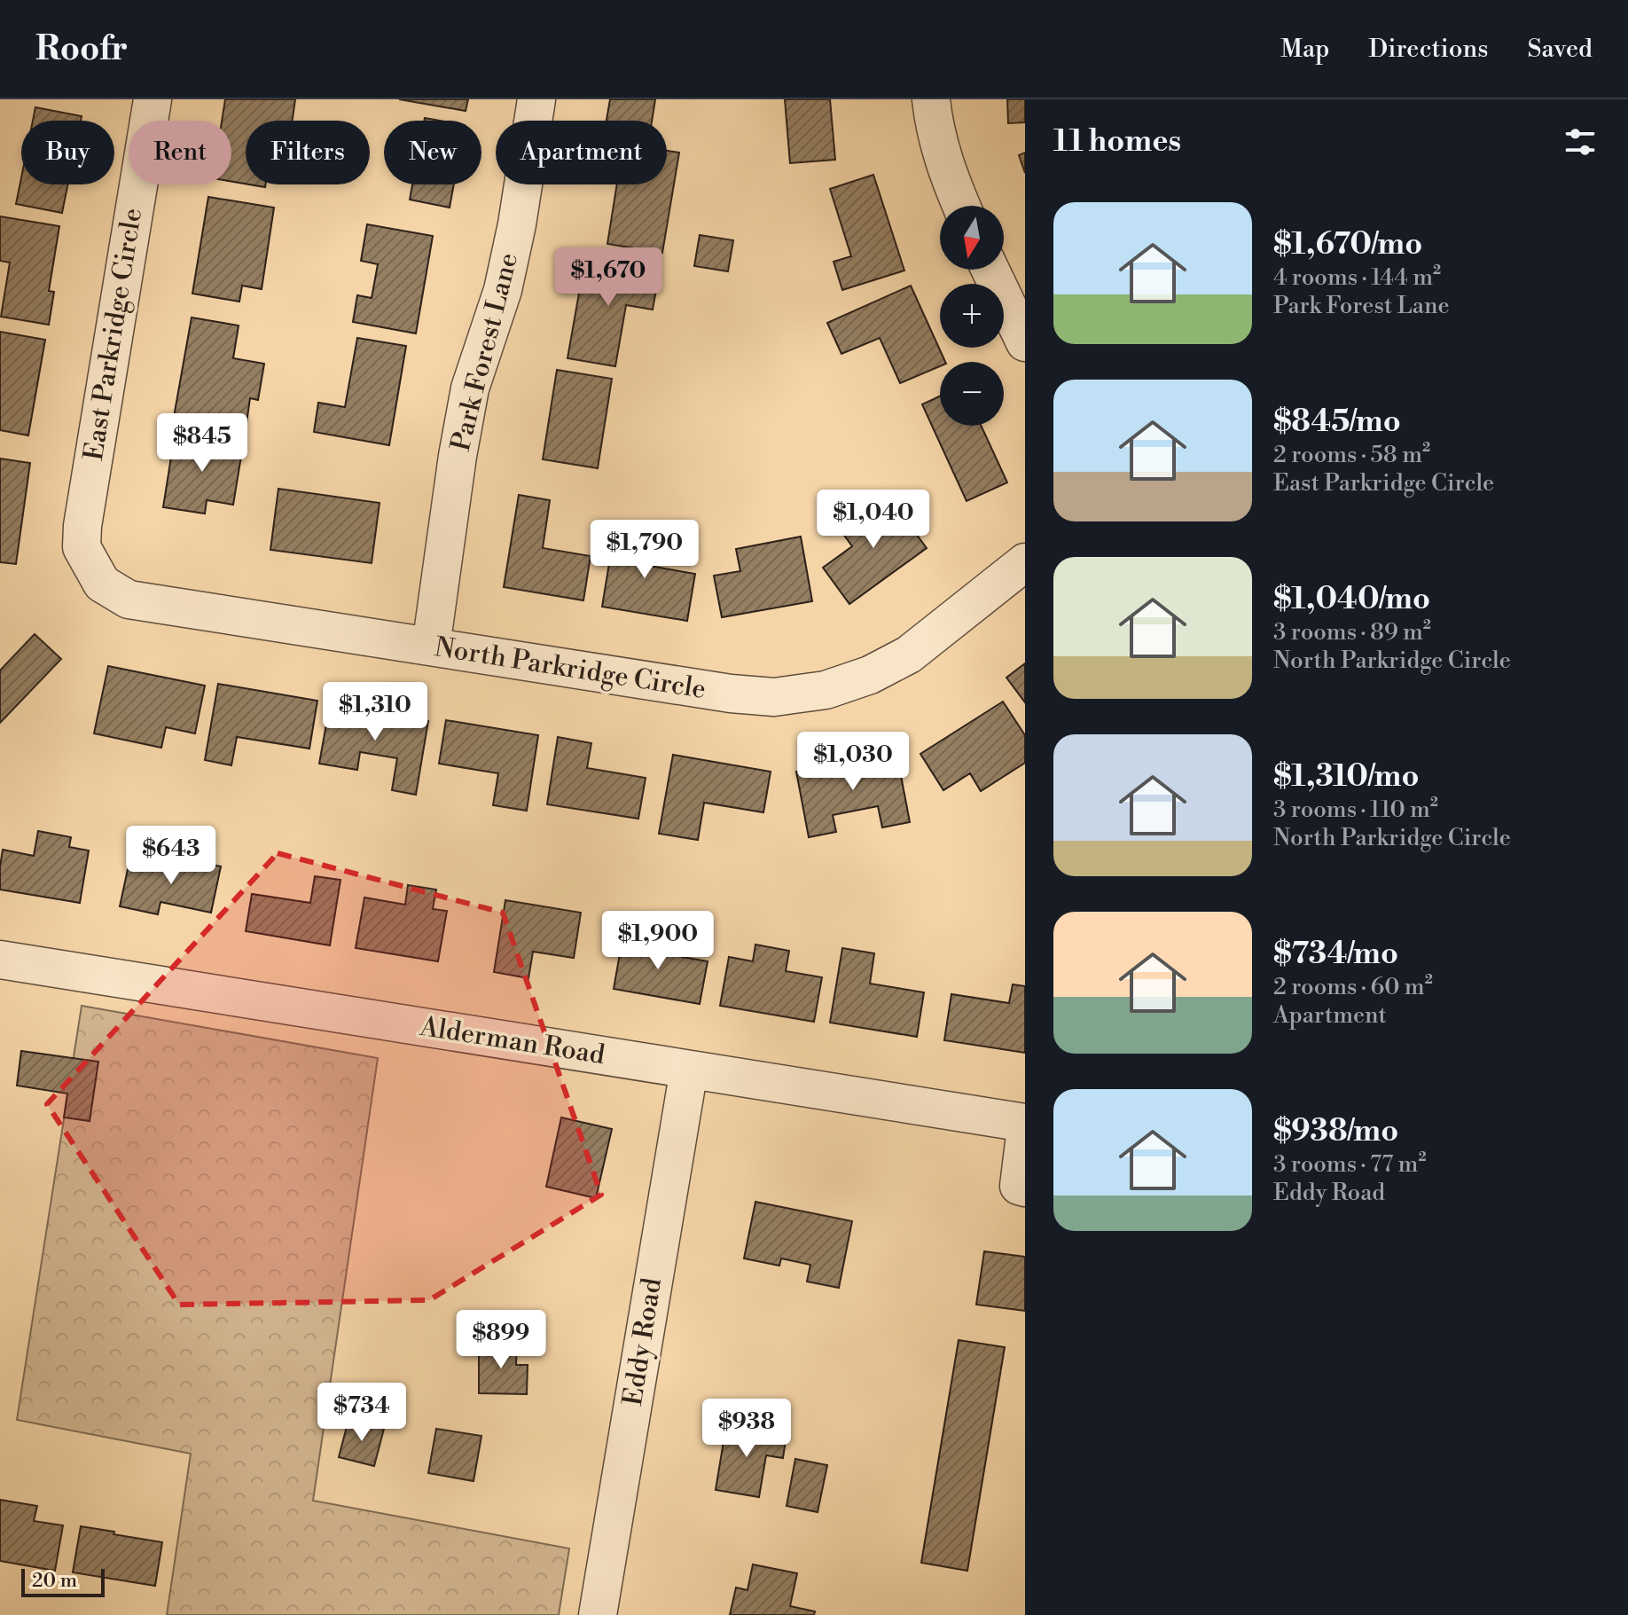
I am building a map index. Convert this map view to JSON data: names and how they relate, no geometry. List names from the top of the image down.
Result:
{
  "streets": {
    "street": [
      "East Parkridge Circle",
      "Park Forest Lane",
      "North Parkridge Circle",
      "Alderman Road",
      "Eddy Road"
    ]
  },
  "crossings": [
    ["East Parkridge Circle", "North Parkridge Circle"],
    ["Park Forest Lane", "North Parkridge Circle"],
    ["Alderman Road", "Eddy Road"]
  ],
  "scale_bar": "20 m",
  "north": "bottom",
  "page": {
    "header": "Roofr",
    "nav": ["Map", "Directions", "Saved"],
    "heading": "11 homes",
    "chip": [
      "Buy",
      "Rent",
      "Filters",
      "New",
      "Apartment"
    ],
    "list": [
      {
        "name": "$1,670/mo",
        "note": "4 rooms · 144 m² · Park Forest Lane"
      },
      {
        "name": "$845/mo",
        "note": "2 rooms · 58 m² · East Parkridge Circle"
      },
      {
        "name": "$1,040/mo",
        "note": "3 rooms · 89 m² · North Parkridge Circle"
      },
      {
        "name": "$1,310/mo",
        "note": "3 rooms · 110 m² · North Parkridge Circle"
      },
      {
        "name": "$734/mo",
        "note": "2 rooms · 60 m² · Apartment"
      },
      {
        "name": "$938/mo",
        "note": "3 rooms · 77 m² · Eddy Road"
      }
    ],
    "map_buttons": ["+", "−"],
    "price": [
      "$1,670",
      "$845",
      "$1,040",
      "$1,790",
      "$1,310",
      "$1,030",
      "$643",
      "$1,900",
      "$899",
      "$734",
      "$938"
    ],
    "scale": "20 m"
  }
}
